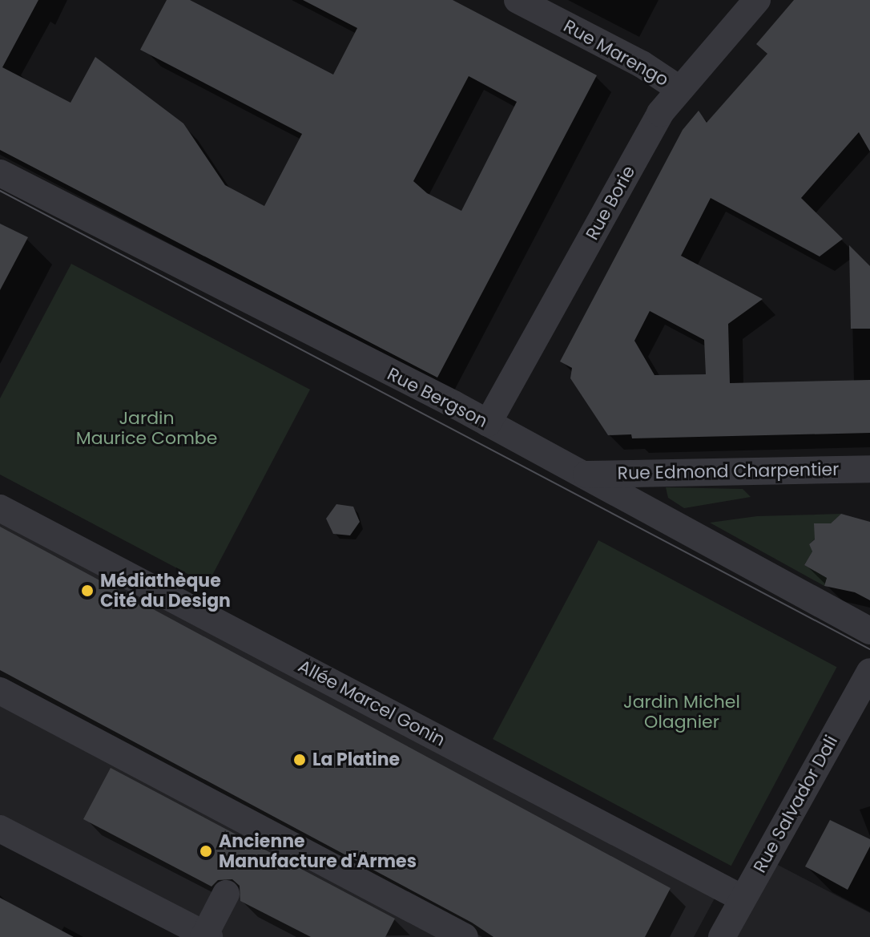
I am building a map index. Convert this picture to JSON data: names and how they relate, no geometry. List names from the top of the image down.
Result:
{
  "streets": {
    "street": [
      "Rue Marengo",
      "Rue Borie",
      "Rue Bergson",
      "Rue Edmond Charpentier",
      "Allée Marcel Gonin",
      "Rue Salvador Dali"
    ]
  },
  "crossings": [
    ["Rue Marengo", "Rue Borie"],
    ["Rue Borie", "Rue Bergson"],
    ["Rue Bergson", "Rue Edmond Charpentier"],
    ["Allée Marcel Gonin", "Rue Salvador Dali"]
  ],
  "parks": ["Jardin Maurice Combe", "Jardin Michel Olagnier"],
  "places": ["Médiathèque Cité du Design", "La Platine", "Ancienne Manufacture d'Armes"]
}
